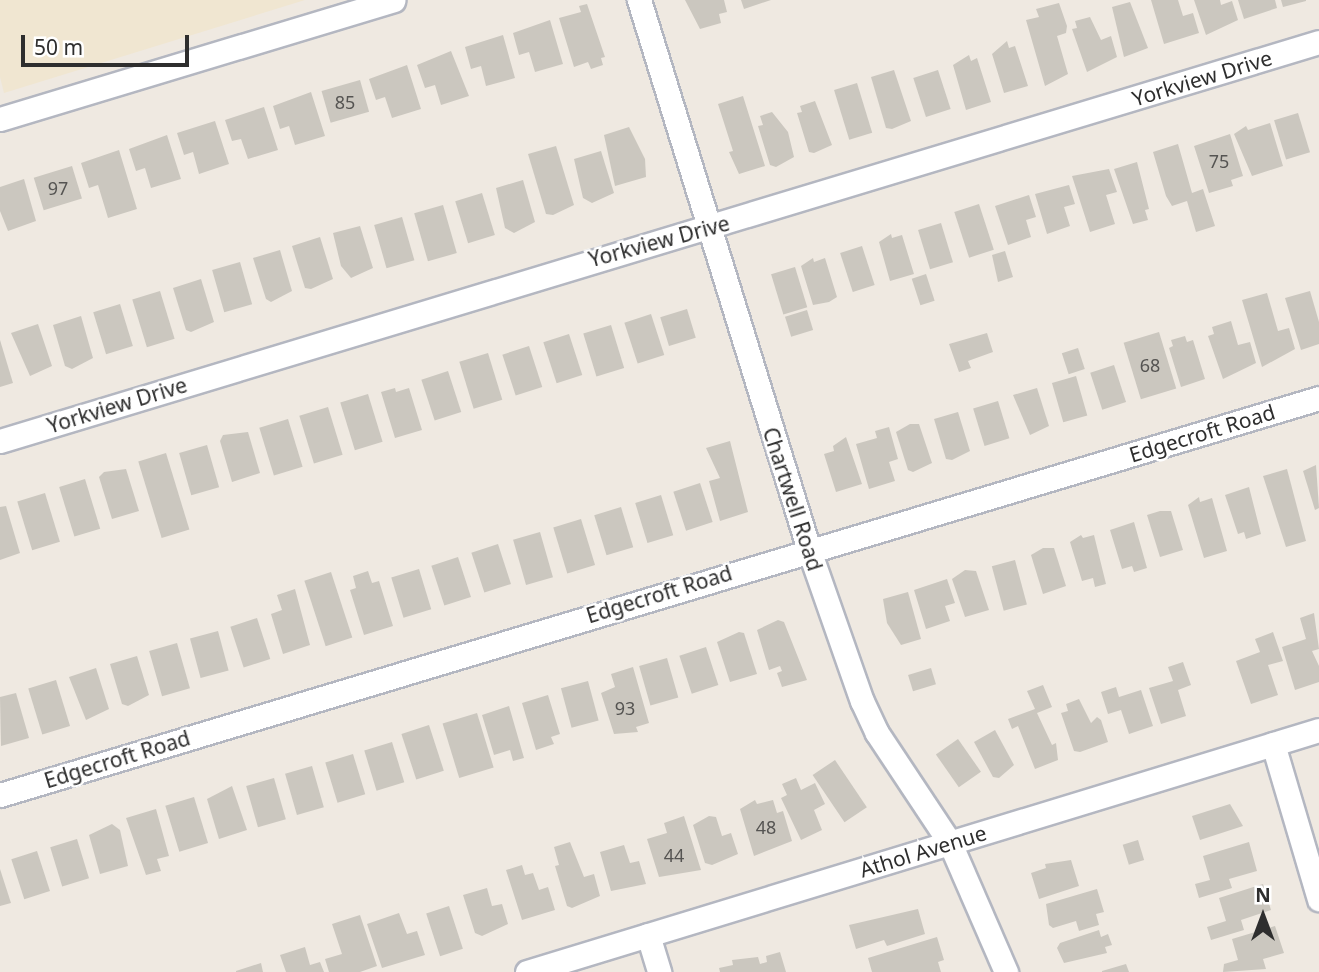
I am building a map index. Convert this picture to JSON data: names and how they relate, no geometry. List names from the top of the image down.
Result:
{
  "streets": {
    "street": [
      "Yorkview Drive",
      "Edgecroft Road",
      "Chartwell Road",
      "Athol Avenue"
    ]
  },
  "crossings": [
    ["Yorkview Drive", "Chartwell Road"],
    ["Edgecroft Road", "Chartwell Road"],
    ["Chartwell Road", "Athol Avenue"]
  ],
  "house_numbers": [
    "85",
    "75",
    "97",
    "68",
    "93",
    "48",
    "44"
  ],
  "scale_bar": "50 m",
  "north": "top"
}
